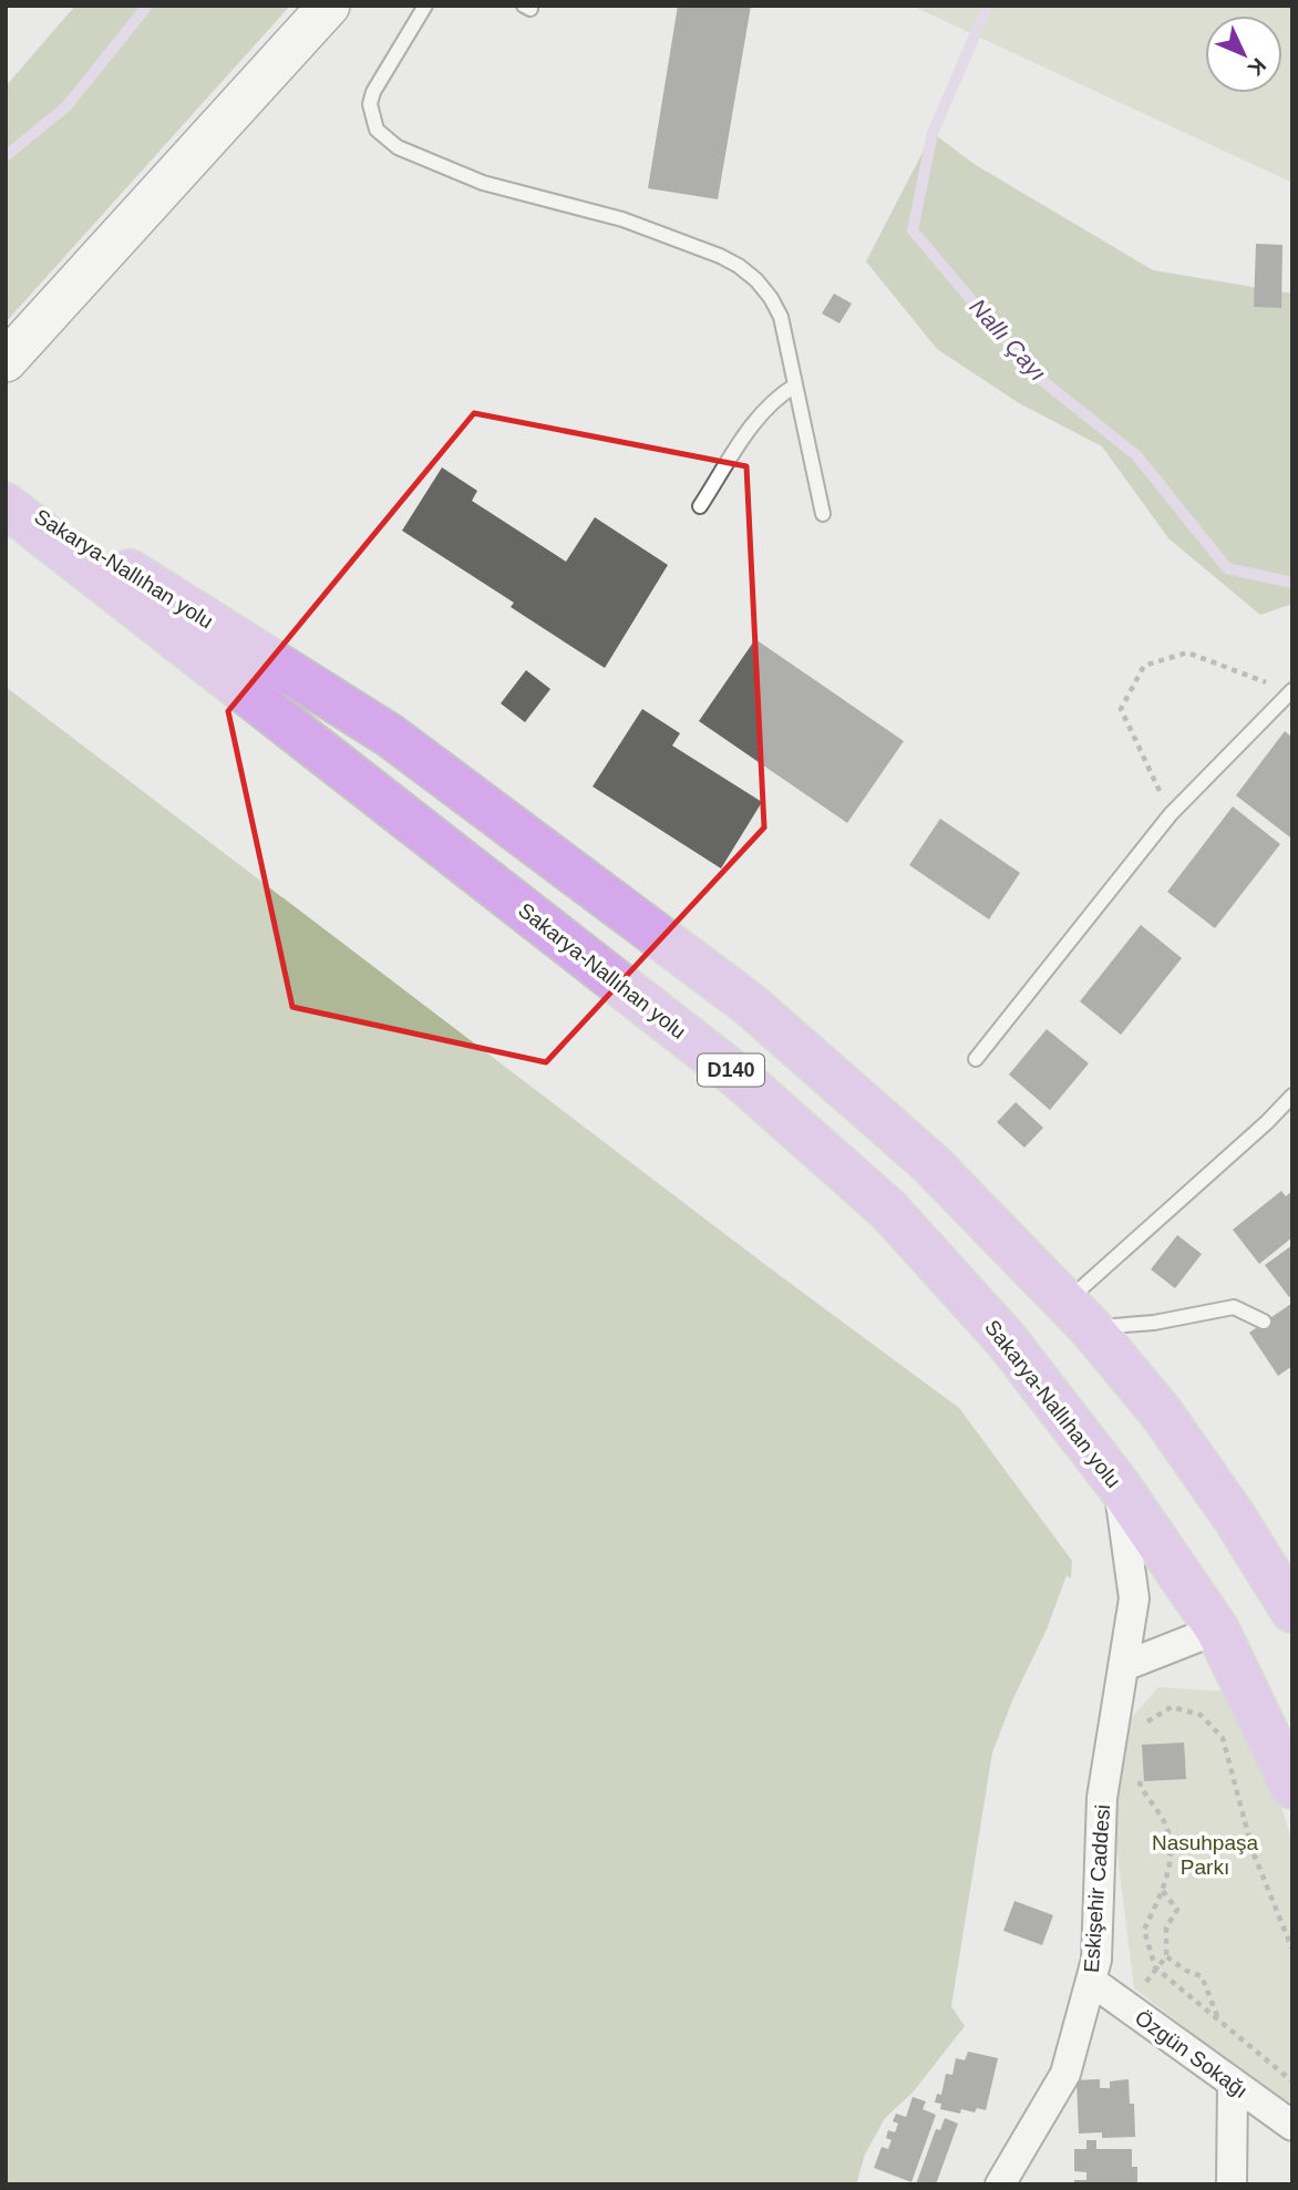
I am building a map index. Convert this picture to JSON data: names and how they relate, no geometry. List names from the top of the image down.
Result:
{
  "streets": {
    "main road": ["Sakarya-Nallıhan yolu", "D140"],
    "street": ["Eskişehir Caddesi", "Özgün Sokağı"]
  },
  "crossings": [
    ["Sakarya-Nallıhan yolu", "Eskişehir Caddesi"],
    ["Eskişehir Caddesi", "Özgün Sokağı"]
  ],
  "water": ["Nallı Çayı"],
  "parks": ["Nasuhpaşa Parkı"],
  "north": "bottom right"
}
